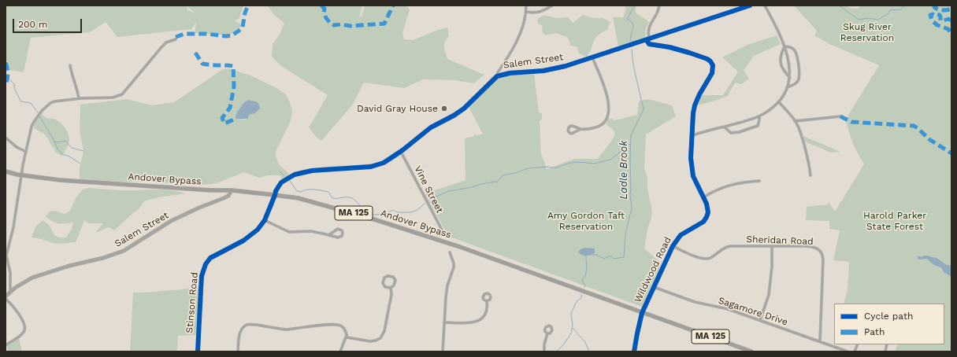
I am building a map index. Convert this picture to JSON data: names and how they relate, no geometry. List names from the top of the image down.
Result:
{
  "streets": {
    "main road": ["Andover Bypass", "MA 125"],
    "street": [
      "Salem Street",
      "Vine Street",
      "Sheridan Road",
      "Wildwood Road",
      "Stinson Road",
      "Sagamore Drive"
    ]
  },
  "crossings": [
    ["Salem Street", "Andover Bypass"],
    ["Salem Street", "Vine Street"],
    ["Salem Street", "Wildwood Road"],
    ["Salem Street", "Stinson Road"],
    ["Andover Bypass", "Wildwood Road"],
    ["Andover Bypass", "Stinson Road"],
    ["Sheridan Road", "Wildwood Road"],
    ["Sheridan Road", "Sagamore Drive"],
    ["Wildwood Road", "Sagamore Drive"]
  ],
  "water": ["Ladle Brook"],
  "parks": ["Skug River Reservation", "Amy Gordon Taft Reservation", "Harold Parker State Forest"],
  "places": ["David Gray House"],
  "legend": ["Cycle path", "Path"],
  "scale_bar": "200 m"
}
